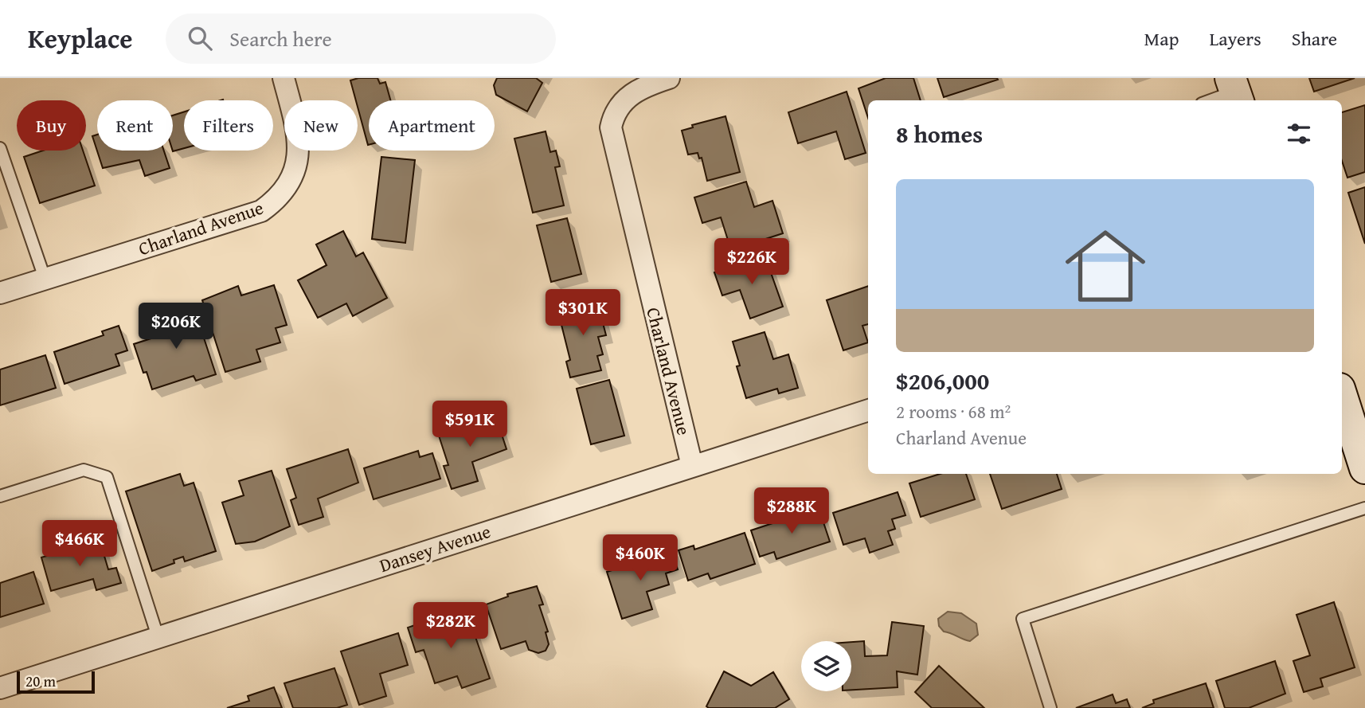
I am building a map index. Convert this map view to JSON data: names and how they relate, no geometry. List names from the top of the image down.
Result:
{
  "streets": {
    "street": ["Charland Avenue", "Dansey Avenue"]
  },
  "crossings": [
    ["Charland Avenue", "Dansey Avenue"]
  ],
  "scale_bar": "20 m",
  "page": {
    "header": "Keyplace",
    "search": "Search here",
    "nav": ["Map", "Layers", "Share"],
    "chip": [
      "Buy",
      "Rent",
      "Filters",
      "New",
      "Apartment"
    ],
    "heading": "8 homes",
    "list": [
      {
        "name": "$206,000",
        "note": "2 rooms · 68 m² · Charland Avenue"
      }
    ],
    "price": [
      "$226K",
      "$301K",
      "$206K",
      "$591K",
      "$288K",
      "$466K",
      "$460K",
      "$282K"
    ],
    "scale": "20 m"
  }
}
